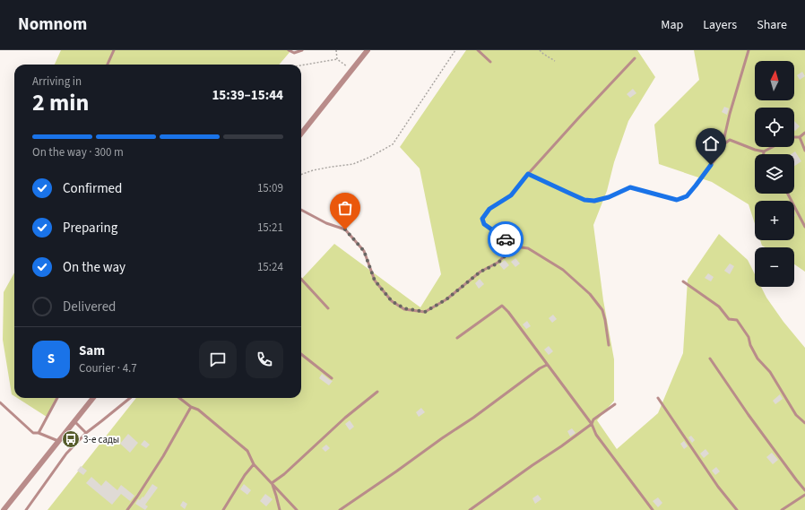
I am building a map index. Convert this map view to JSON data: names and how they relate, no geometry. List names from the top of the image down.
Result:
{
  "places": {
    "bus stop": ["3-е сады"]
  },
  "north": "top",
  "page": {
    "header": "Nomnom",
    "nav": ["Map", "Layers", "Share"],
    "map_buttons": ["+", "−"],
    "heading": ["2 min", "Arriving in", "15:39–15:44"],
    "panel": ["Sam", "Courier · 4.7"],
    "bar": "On the way · 300 m",
    "list": [
      ["Confirmed", "15:09"],
      ["Preparing", "15:21"],
      ["On the way", "15:24"],
      "Delivered"
    ],
    "round": "S"
  }
}
